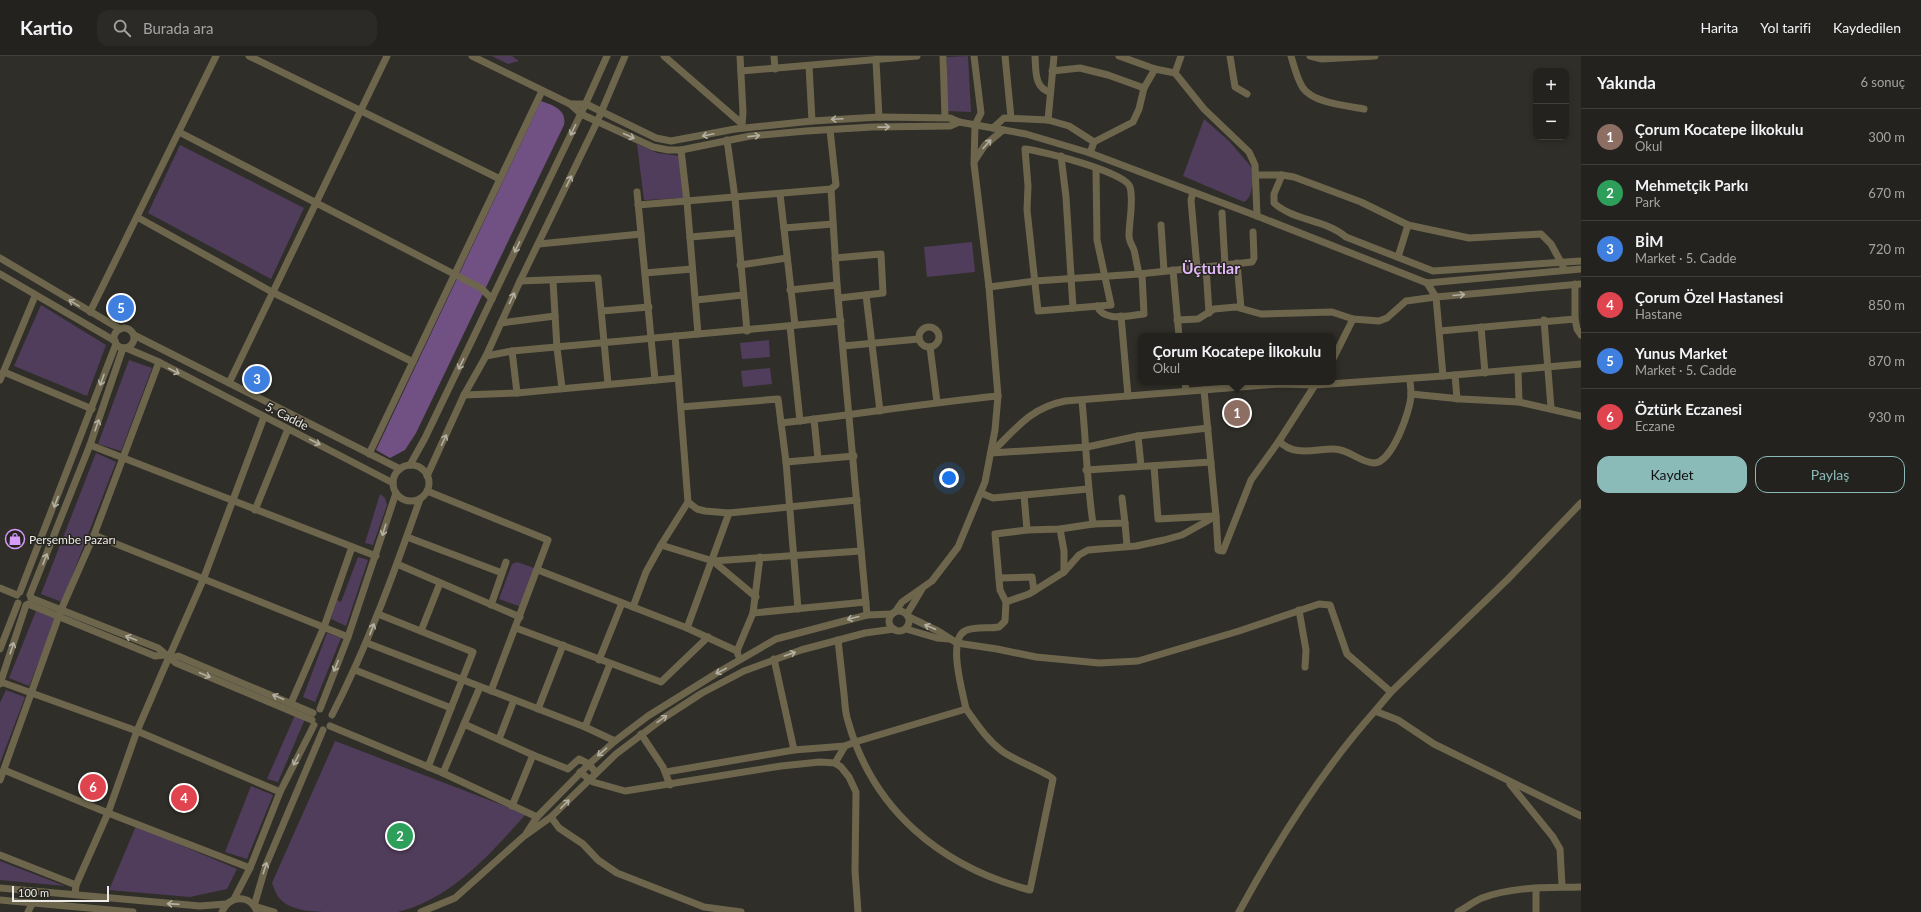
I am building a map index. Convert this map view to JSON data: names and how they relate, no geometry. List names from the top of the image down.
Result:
{
  "streets": {
    "street": ["5. Cadde"]
  },
  "districts": ["Üçtutlar"],
  "places": {
    "shop": ["Perşembe Pazarı"]
  },
  "scale_bar": "100 m",
  "page": {
    "header": "Kartio",
    "search": "Burada ara",
    "nav": ["Harita", "Yol tarifi", "Kaydedilen"],
    "heading": ["Yakında", "6 sonuç"],
    "map_buttons": ["+", "−"],
    "list": [
      {
        "mark": "1",
        "name": "Çorum Kocatepe İlkokulu",
        "note": "Okul",
        "value": "300 m"
      },
      {
        "mark": "2",
        "name": "Mehmetçik Parkı",
        "note": "Park",
        "value": "670 m"
      },
      {
        "mark": "3",
        "name": "BİM",
        "note": "Market · 5. Cadde",
        "value": "720 m"
      },
      {
        "mark": "4",
        "name": "Çorum Özel Hastanesi",
        "note": "Hastane",
        "value": "850 m"
      },
      {
        "mark": "5",
        "name": "Yunus Market",
        "note": "Market · 5. Cadde",
        "value": "870 m"
      },
      {
        "mark": "6",
        "name": "Öztürk Eczanesi",
        "note": "Eczane",
        "value": "930 m"
      }
    ],
    "pins": [
      "5",
      "3",
      "1",
      "6",
      "4",
      "2"
    ],
    "popup": ["Çorum Kocatepe İlkokulu", "Okul"],
    "buttons": ["Kaydet", "Paylaş"],
    "scale": "100 m"
  }
}
